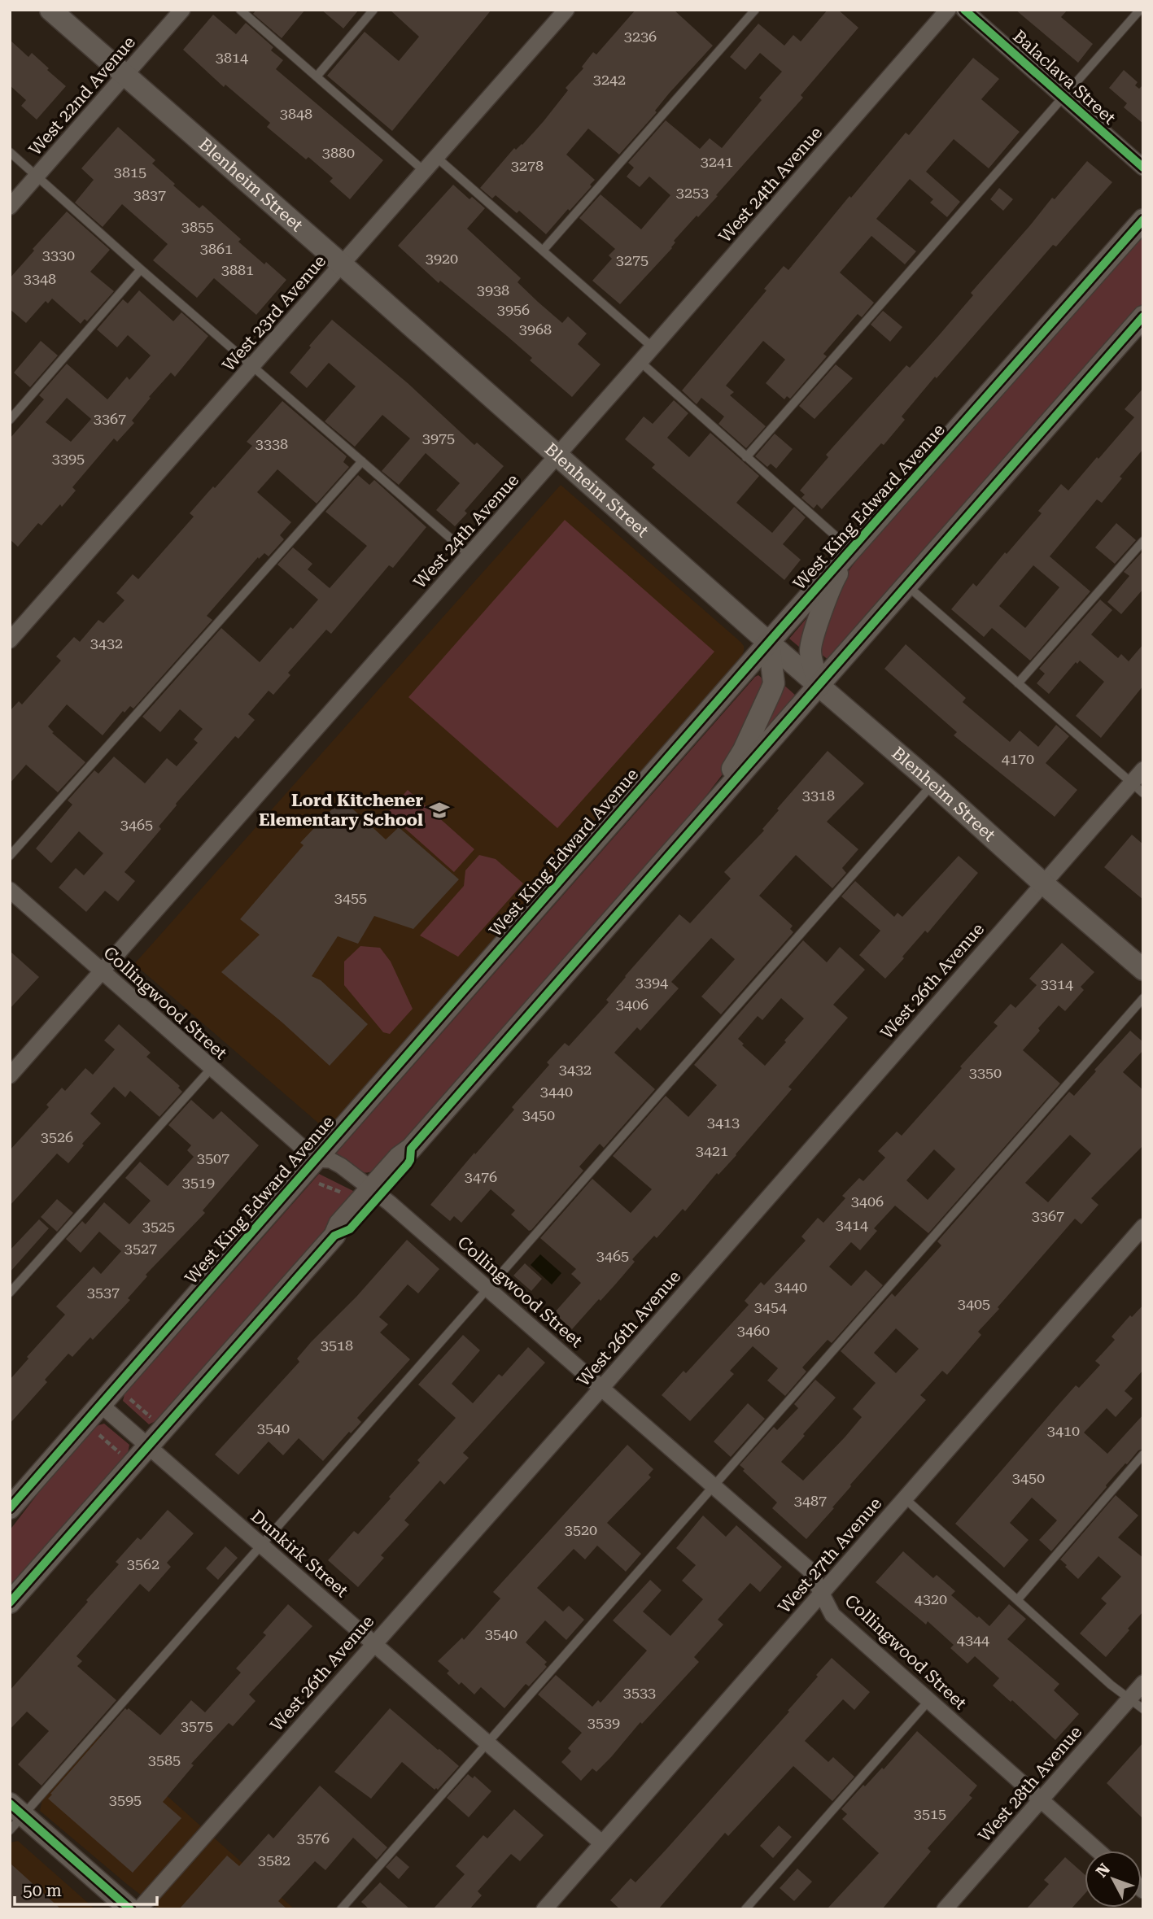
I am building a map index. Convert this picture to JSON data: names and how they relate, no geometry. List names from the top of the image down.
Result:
{
  "streets": {
    "main road": ["Blenheim Street", "West King Edward Avenue"],
    "street": [
      "Balaclava Street",
      "West 22nd Avenue",
      "West 24th Avenue",
      "West 23rd Avenue",
      "West 26th Avenue",
      "Collingwood Street",
      "Dunkirk Street",
      "West 27th Avenue",
      "West 28th Avenue"
    ]
  },
  "crossings": [
    ["West 22nd Avenue", "Blenheim Street"],
    ["Blenheim Street", "West 24th Avenue"],
    ["Blenheim Street", "West 23rd Avenue"],
    ["Blenheim Street", "West King Edward Avenue"],
    ["Blenheim Street", "West 26th Avenue"],
    ["West 24th Avenue", "Collingwood Street"],
    ["West King Edward Avenue", "Collingwood Street"],
    ["West King Edward Avenue", "Dunkirk Street"],
    ["West 26th Avenue", "Collingwood Street"],
    ["West 26th Avenue", "Dunkirk Street"],
    ["Collingwood Street", "West 27th Avenue"],
    ["Collingwood Street", "West 28th Avenue"],
    ["Dunkirk Street", "West 27th Avenue"]
  ],
  "places": {
    "school or university": ["Lord Kitchener Elementary School"]
  },
  "house_numbers": [
    "3236",
    "3814",
    "3242",
    "3848",
    "3880",
    "3241",
    "3278",
    "3815",
    "3253",
    "3837",
    "3855",
    "3861",
    "3330",
    "3920",
    "3275",
    "3881",
    "3348",
    "3938",
    "3956",
    "3968",
    "3367",
    "3975",
    "3338",
    "3395",
    "3432",
    "4170",
    "3318",
    "3465",
    "3455",
    "3394",
    "3314",
    "3406",
    "3432",
    "3350",
    "3440",
    "3450",
    "3413",
    "3526",
    "3421",
    "3507",
    "3476",
    "3519",
    "3406",
    "3367",
    "3414",
    "3525",
    "3527",
    "3465",
    "3440",
    "3537",
    "3405",
    "3454",
    "3460",
    "3518",
    "3540",
    "3410",
    "3450",
    "3487",
    "3520",
    "3562",
    "4320",
    "3540",
    "4344",
    "3533",
    "3539",
    "3575",
    "3585",
    "3595",
    "3515",
    "3576",
    "3582"
  ],
  "scale_bar": "50 m",
  "north": "top left"
}
